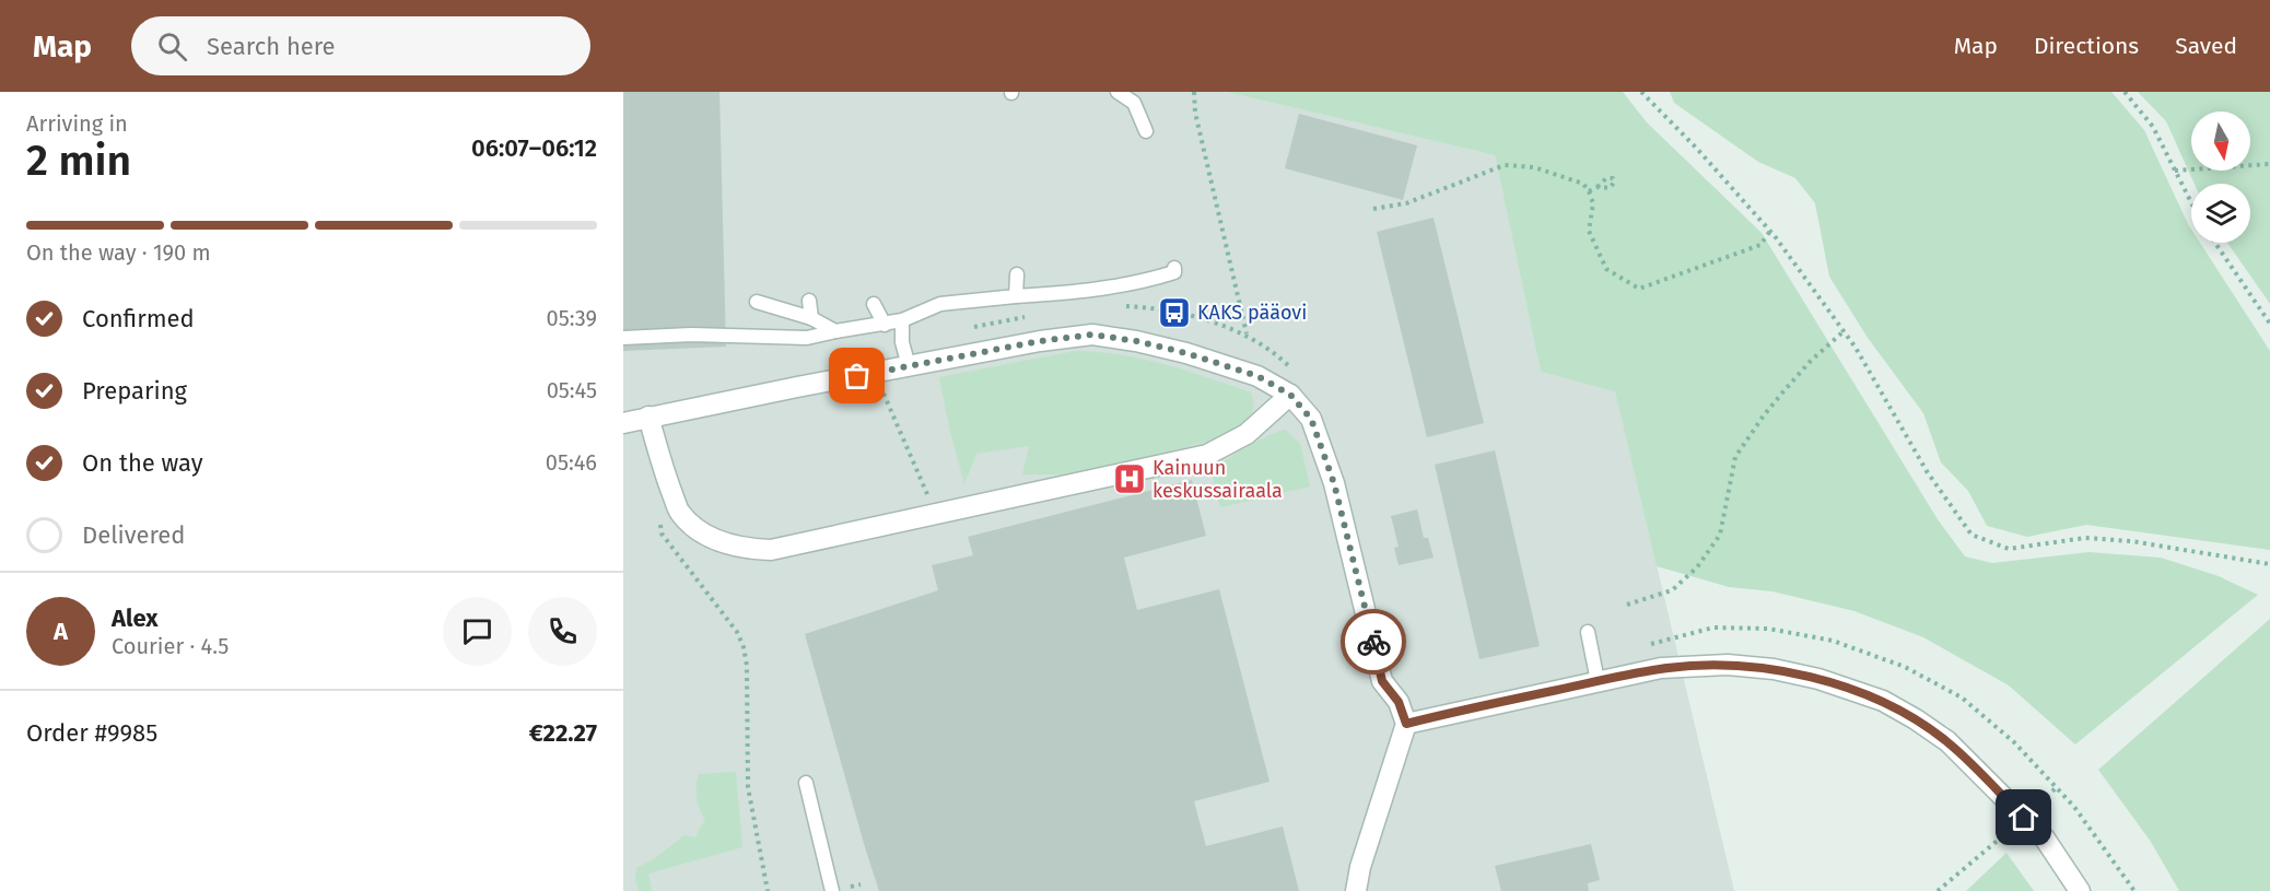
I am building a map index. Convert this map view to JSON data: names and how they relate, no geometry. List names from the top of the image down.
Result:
{
  "places": {
    "bus stop": ["KAKS pääovi"],
    "hospital": ["Kainuun keskussairaala"]
  },
  "north": "bottom",
  "page": {
    "header": "Map",
    "search": "Search here",
    "nav": ["Map", "Directions", "Saved"],
    "heading": ["2 min", "Arriving in", "06:07–06:12"],
    "panel": [
      "Alex",
      "Courier · 4.5",
      "Order #9985",
      "€22.27"
    ],
    "bar": "On the way · 190 m",
    "list": [
      ["Confirmed", "05:39"],
      ["Preparing", "05:45"],
      ["On the way", "05:46"],
      "Delivered"
    ],
    "round": "A"
  }
}
